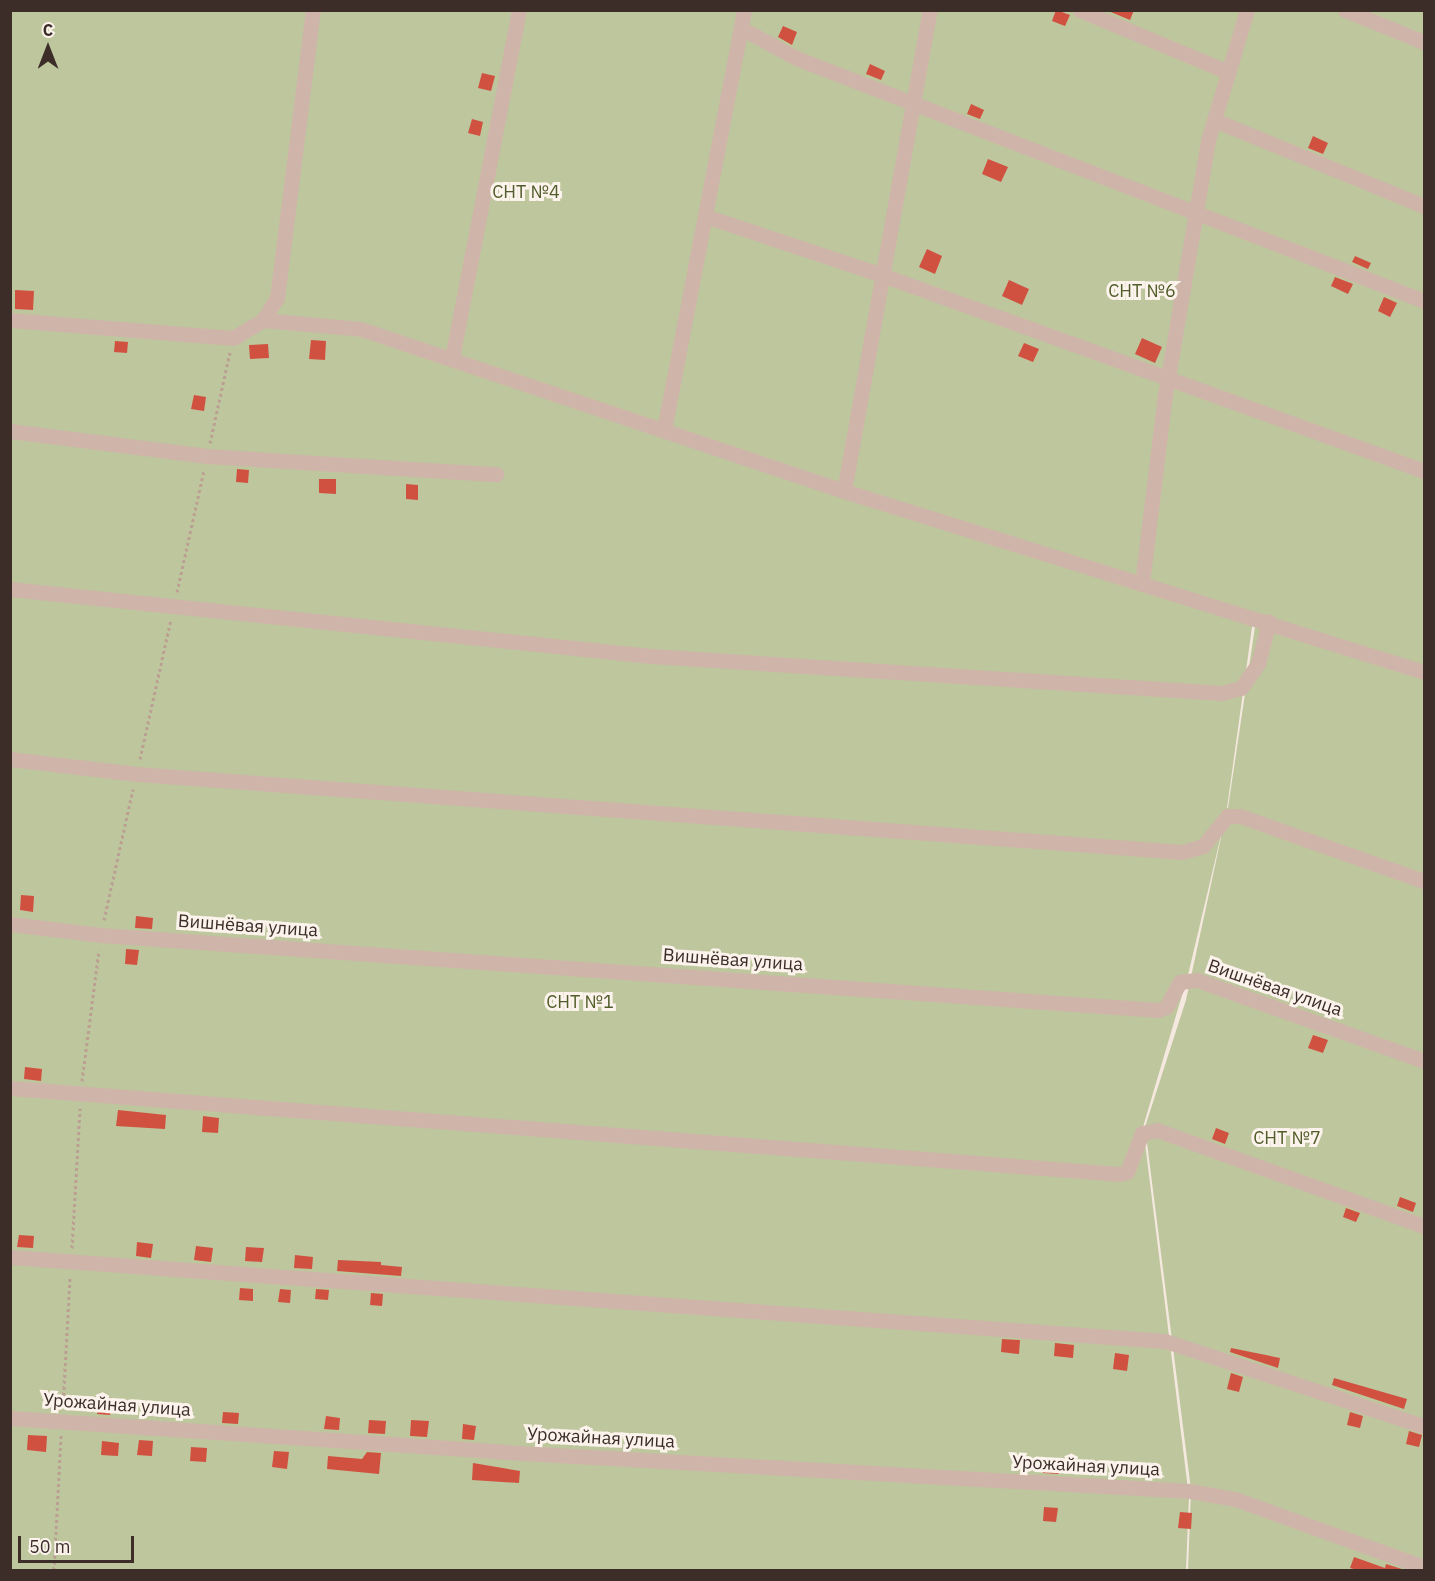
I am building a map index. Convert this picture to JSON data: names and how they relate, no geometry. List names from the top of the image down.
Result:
{
  "streets": {
    "street": ["Вишнёвая улица", "Урожайная улица"]
  },
  "parks": [
    "СНТ №4",
    "СНТ №6",
    "СНТ №1",
    "СНТ №7"
  ],
  "scale_bar": "50 m",
  "north": "top"
}
